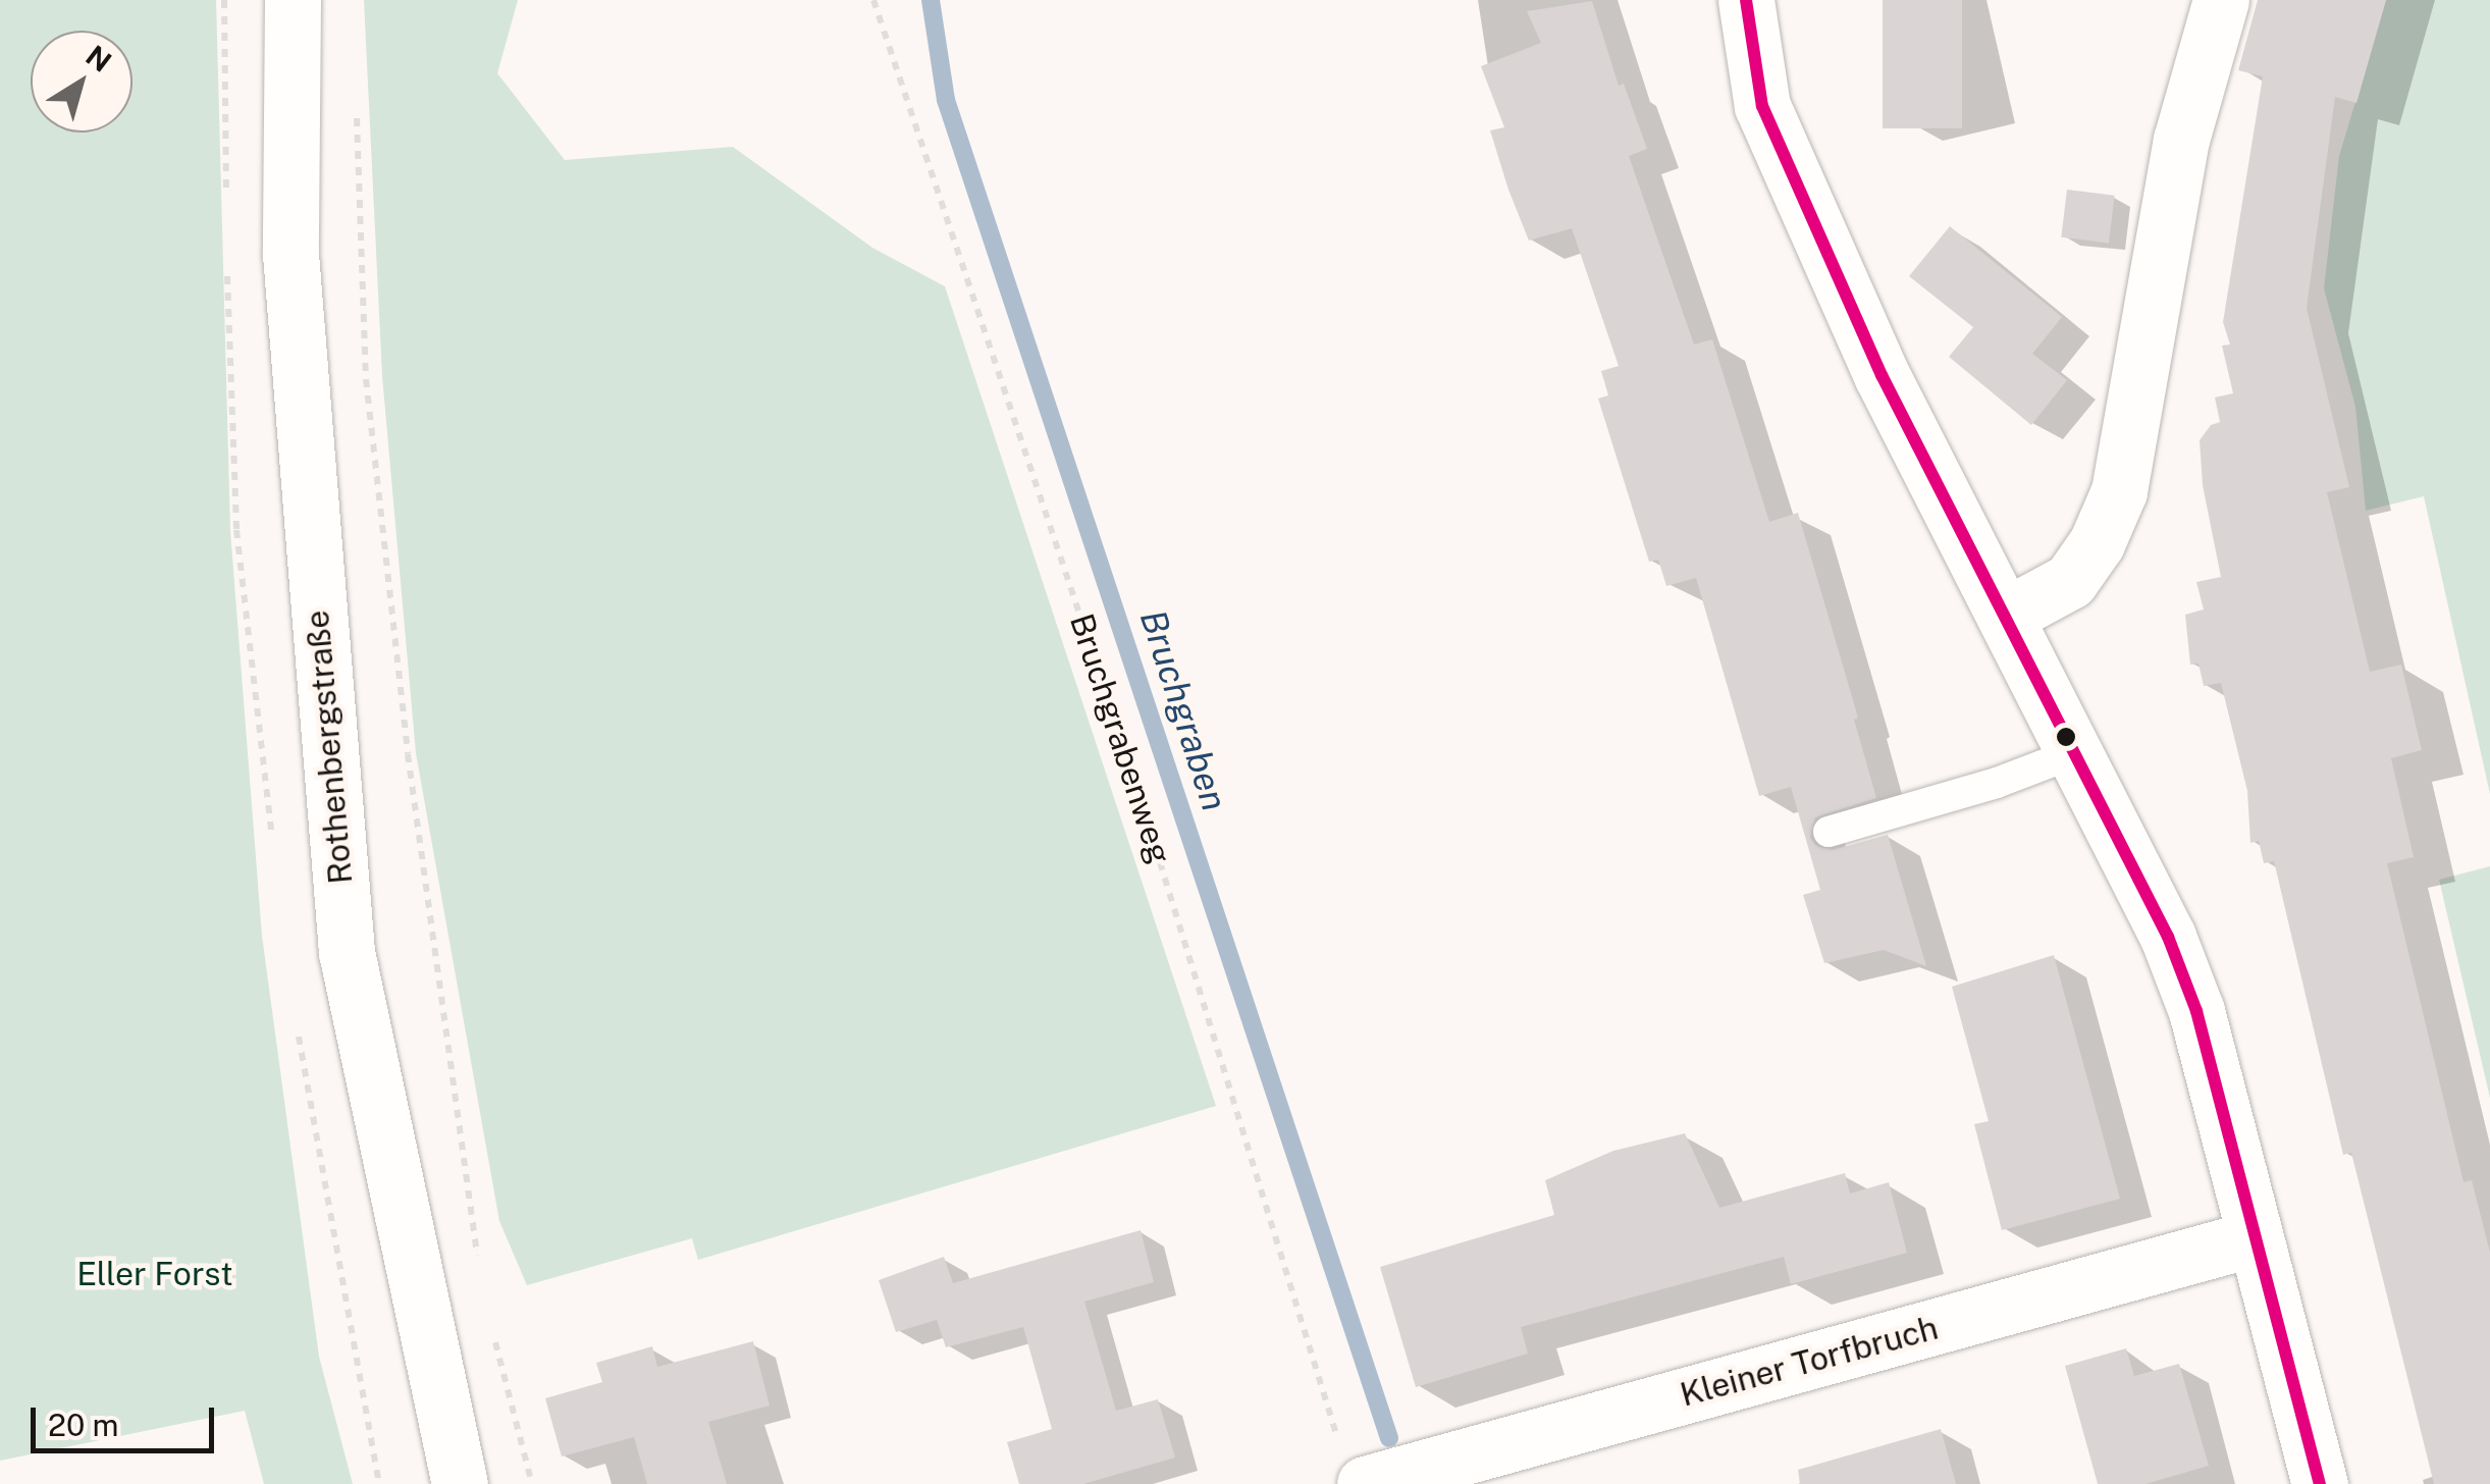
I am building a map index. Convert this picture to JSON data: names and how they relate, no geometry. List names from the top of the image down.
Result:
{
  "streets": {
    "street": ["Rothenbergstraße", "Kleiner Torfbruch"],
    "path": ["Bruchgrabenweg"]
  },
  "crossings": [
    ["Bruchgrabenweg", "Kleiner Torfbruch"]
  ],
  "water": ["Bruchgraben"],
  "parks": ["Eller Forst"],
  "scale_bar": "20 m",
  "north": "top right"
}
